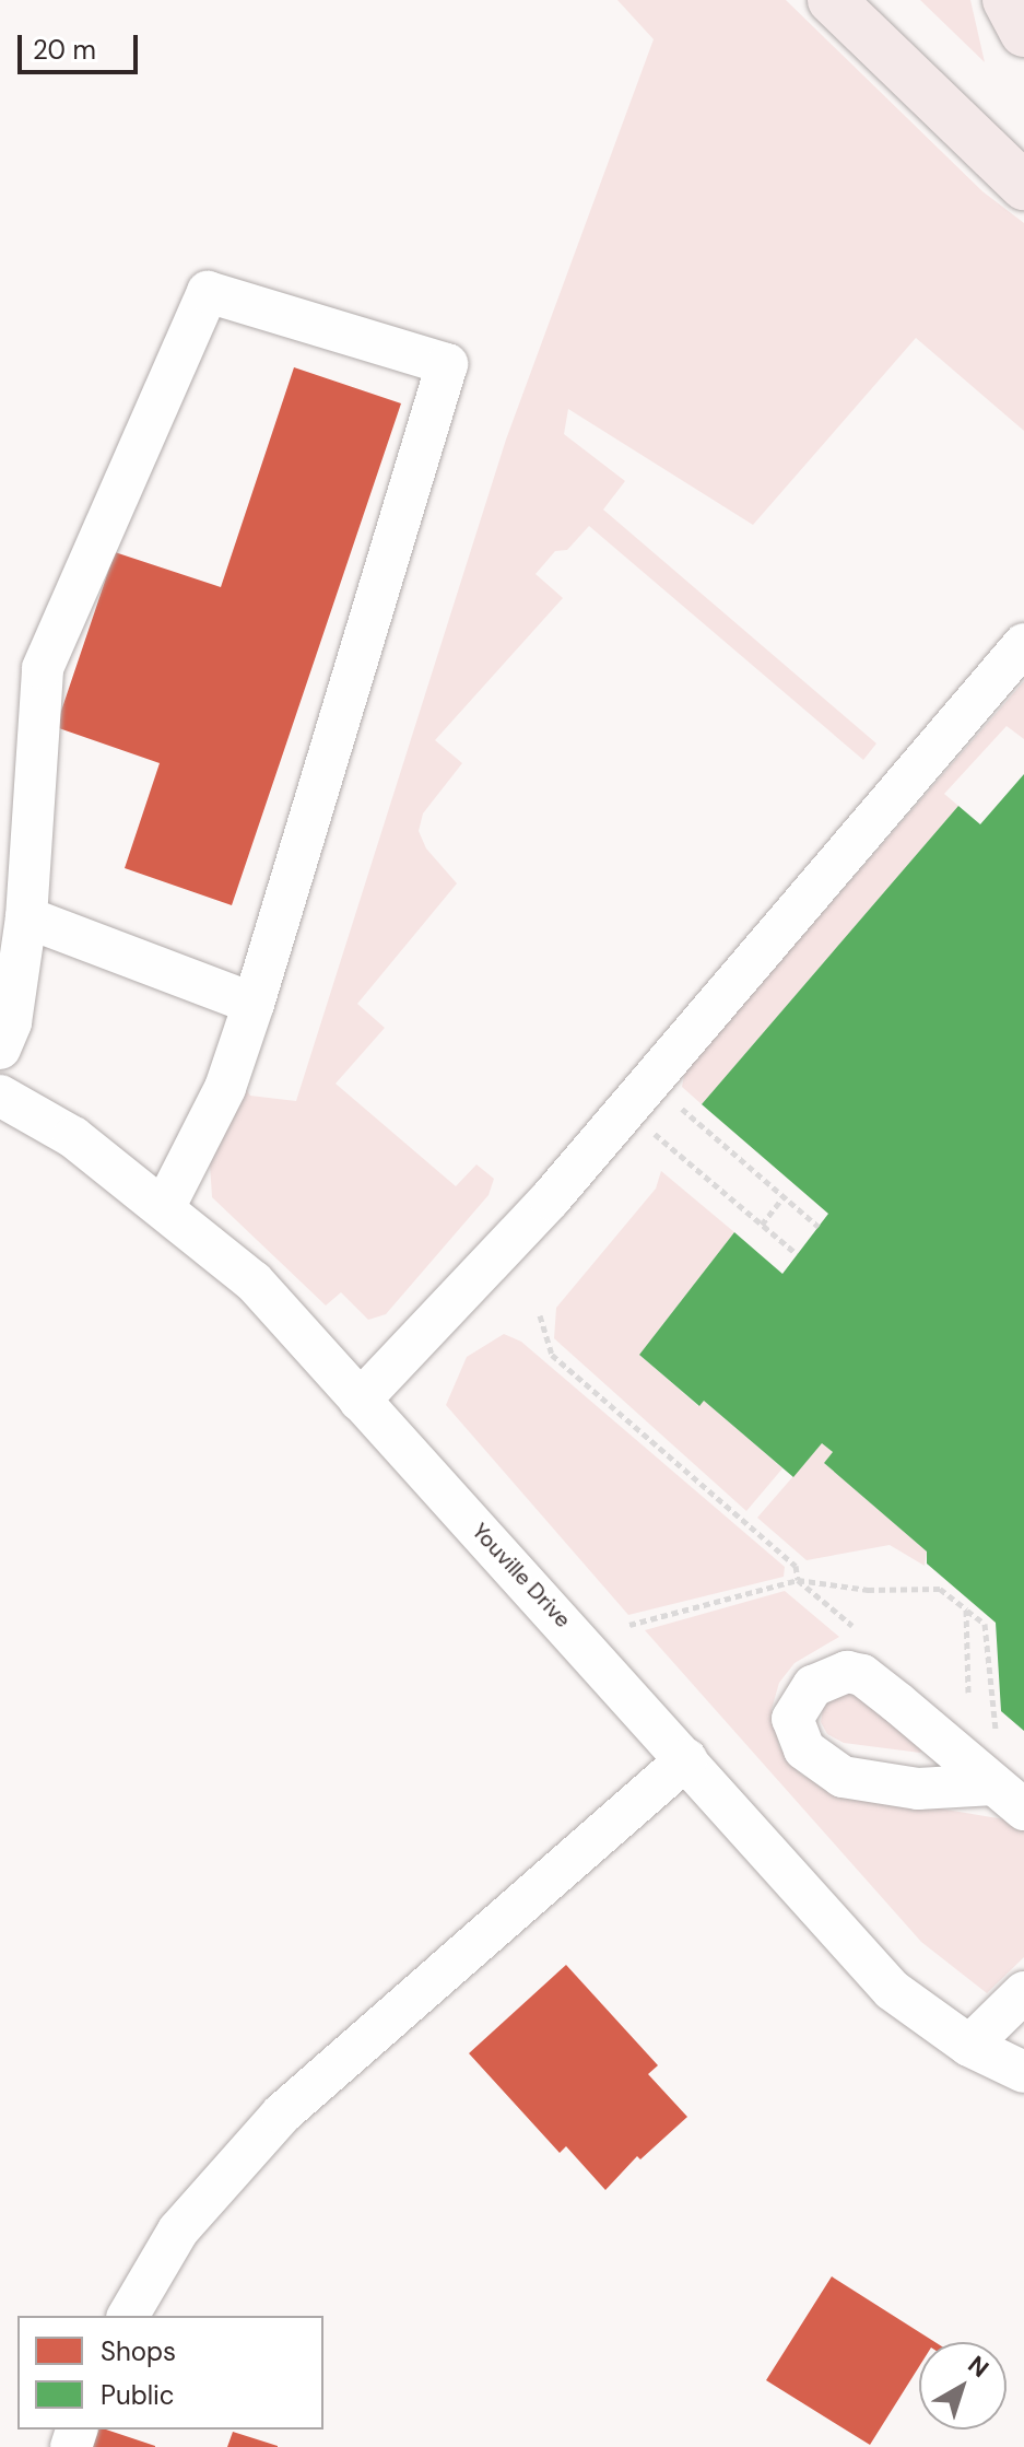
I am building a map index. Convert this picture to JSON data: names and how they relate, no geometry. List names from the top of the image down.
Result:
{
  "streets": {
    "street": ["Youville Drive"]
  },
  "legend": ["Shops", "Public"],
  "scale_bar": "20 m",
  "north": "top right"
}
